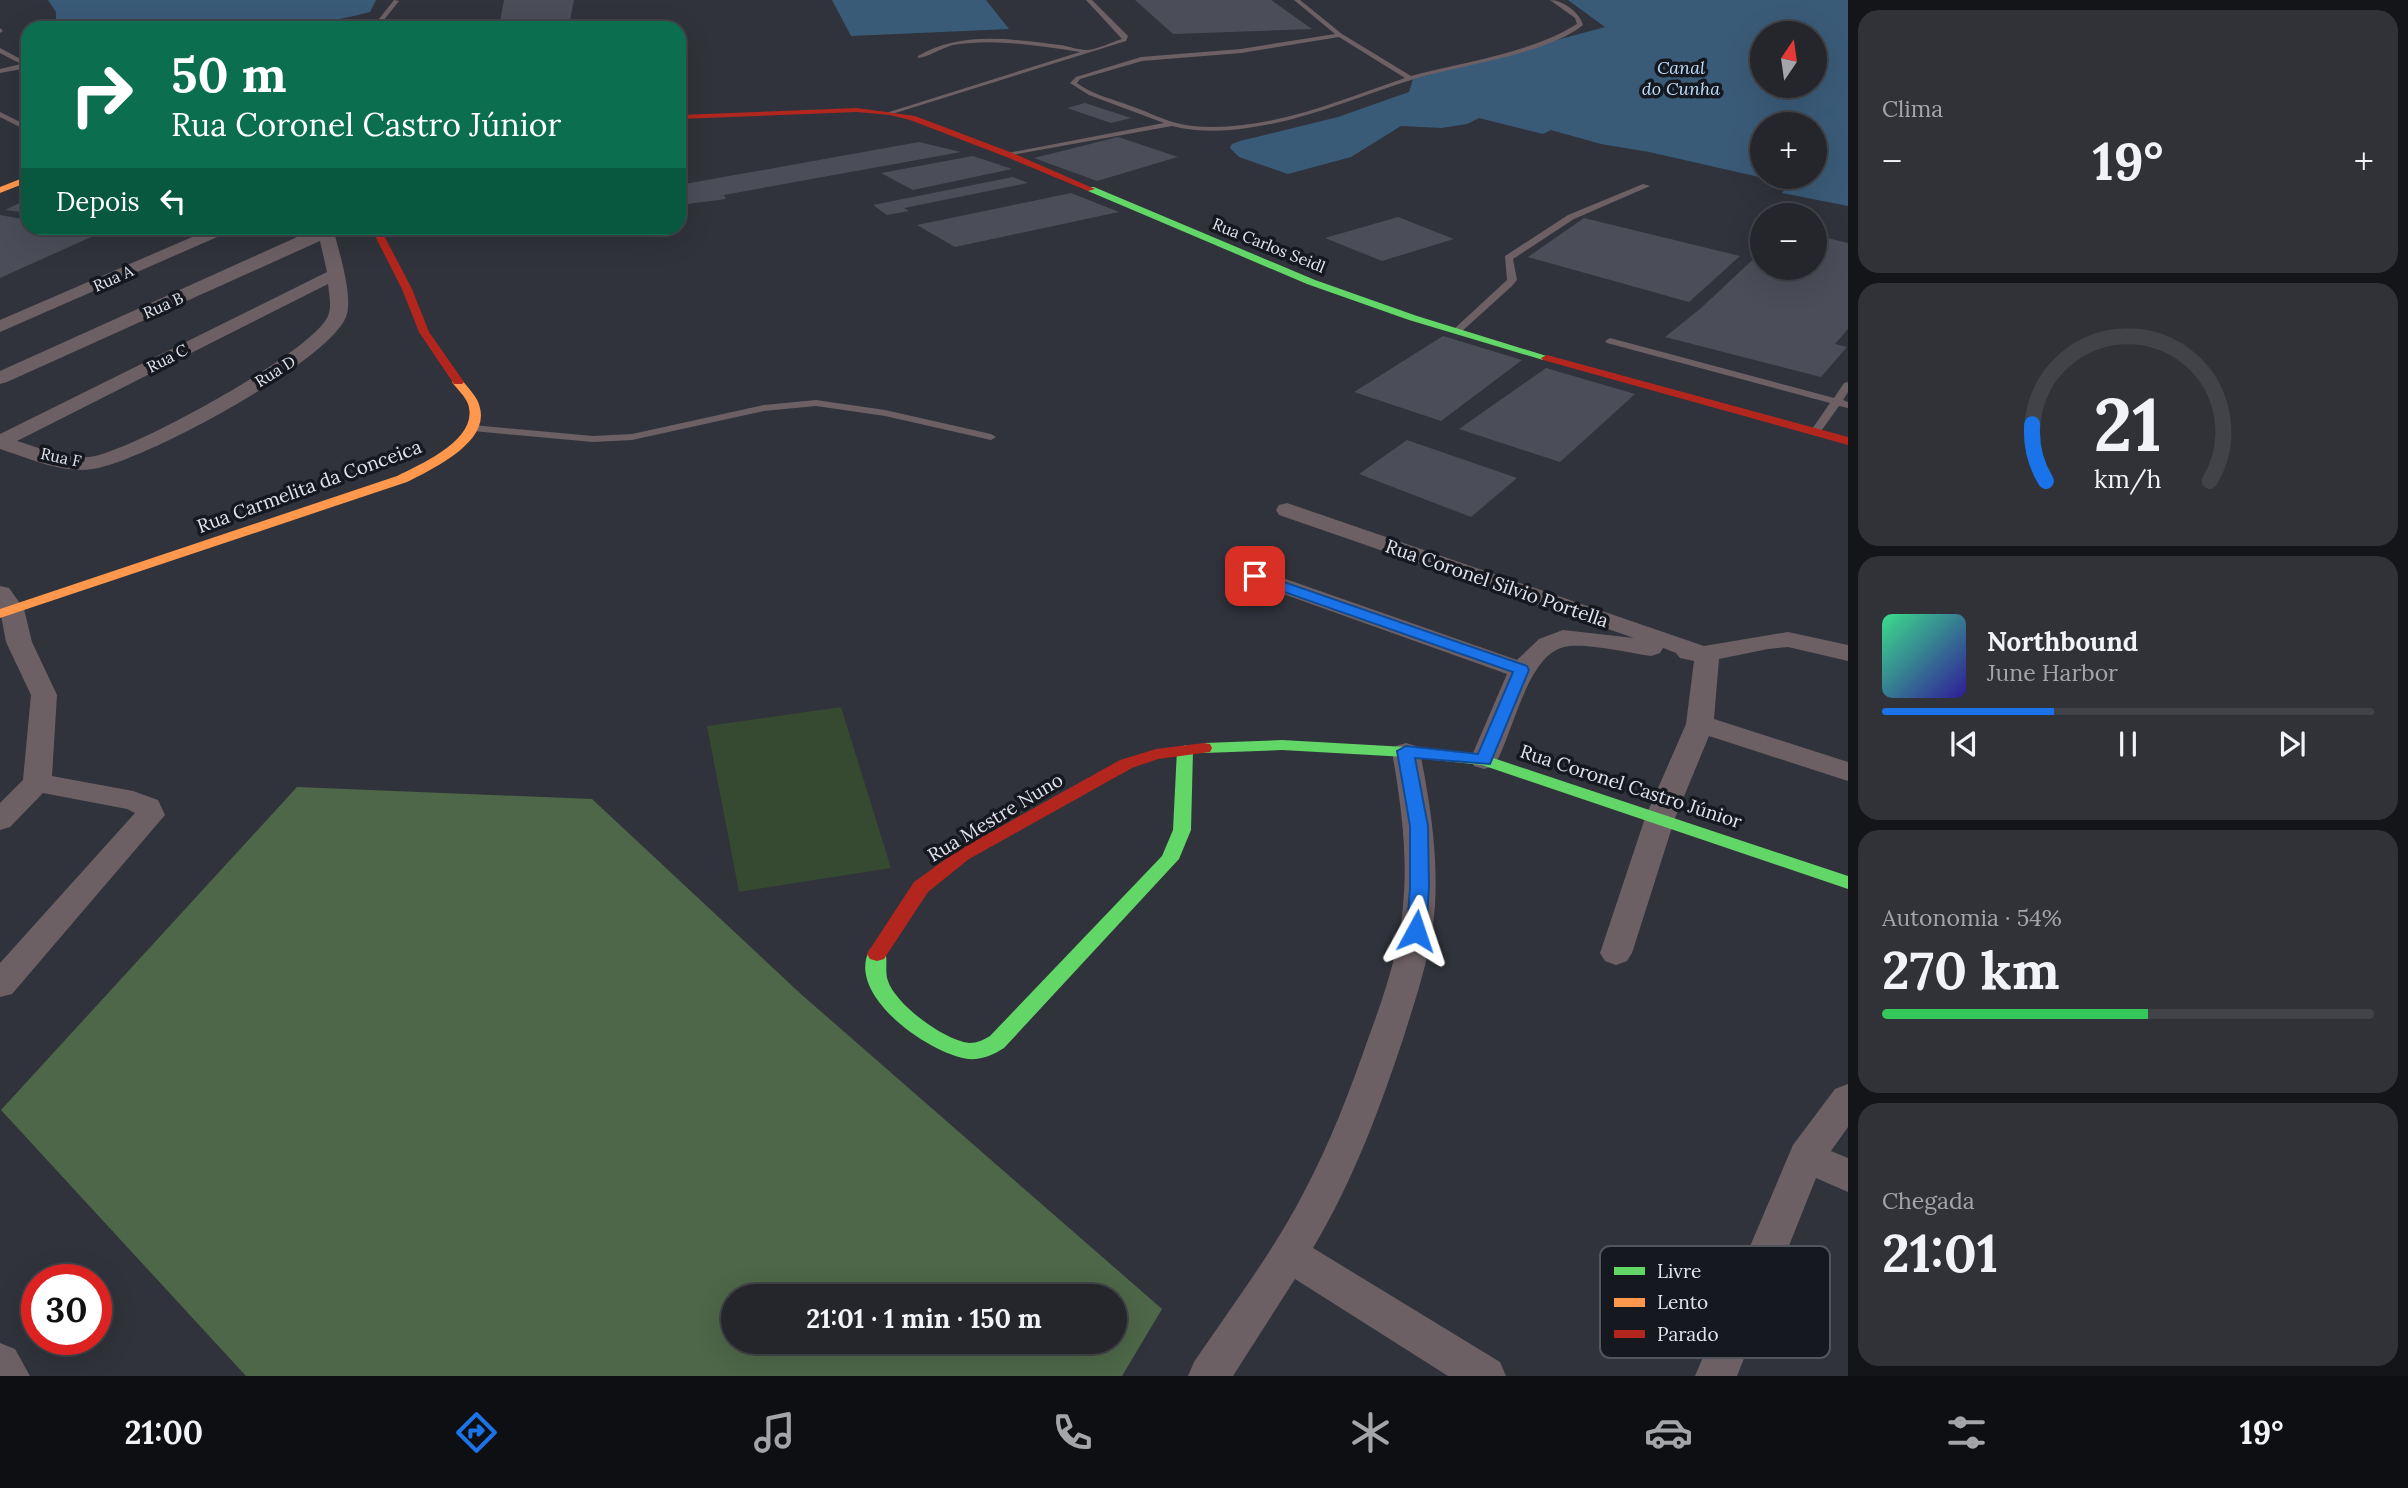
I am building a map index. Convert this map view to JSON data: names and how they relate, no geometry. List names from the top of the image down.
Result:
{
  "streets": {
    "street": [
      "Rua Carlos Seidl",
      "Rua A",
      "Rua B",
      "Rua C",
      "Rua D",
      "Rua F",
      "Rua Carmelita da Conceica",
      "Rua Coronel Silvio Portella",
      "Rua Coronel Castro Júnior",
      "Rua Mestre Nuno"
    ]
  },
  "crossings": [
    ["Rua C", "Rua D"],
    ["Rua C", "Rua F"],
    ["Rua D", "Rua F"],
    ["Rua Coronel Castro Júnior", "Rua Mestre Nuno"]
  ],
  "water": ["Canal do Cunha"],
  "legend": ["Livre", "Lento", "Parado"],
  "north": "top",
  "page": {
    "tile": [
      "Clima",
      ["Autonomia · 54%", "270 km"],
      ["Chegada", "21:01"]
    ],
    "map_buttons": ["+", "−"],
    "turn": ["50 m", "Rua Coronel Castro Júnior"],
    "heat": ["−", "19°", "+"],
    "then": "Depois",
    "song": ["Northbound", "June Harbor"],
    "limit": "30",
    "trip": "21:01 · 1 min · 150 m",
    "tabs": ["21:00", "19°"],
    "gauge": ["21", "km/h"]
  }
}
